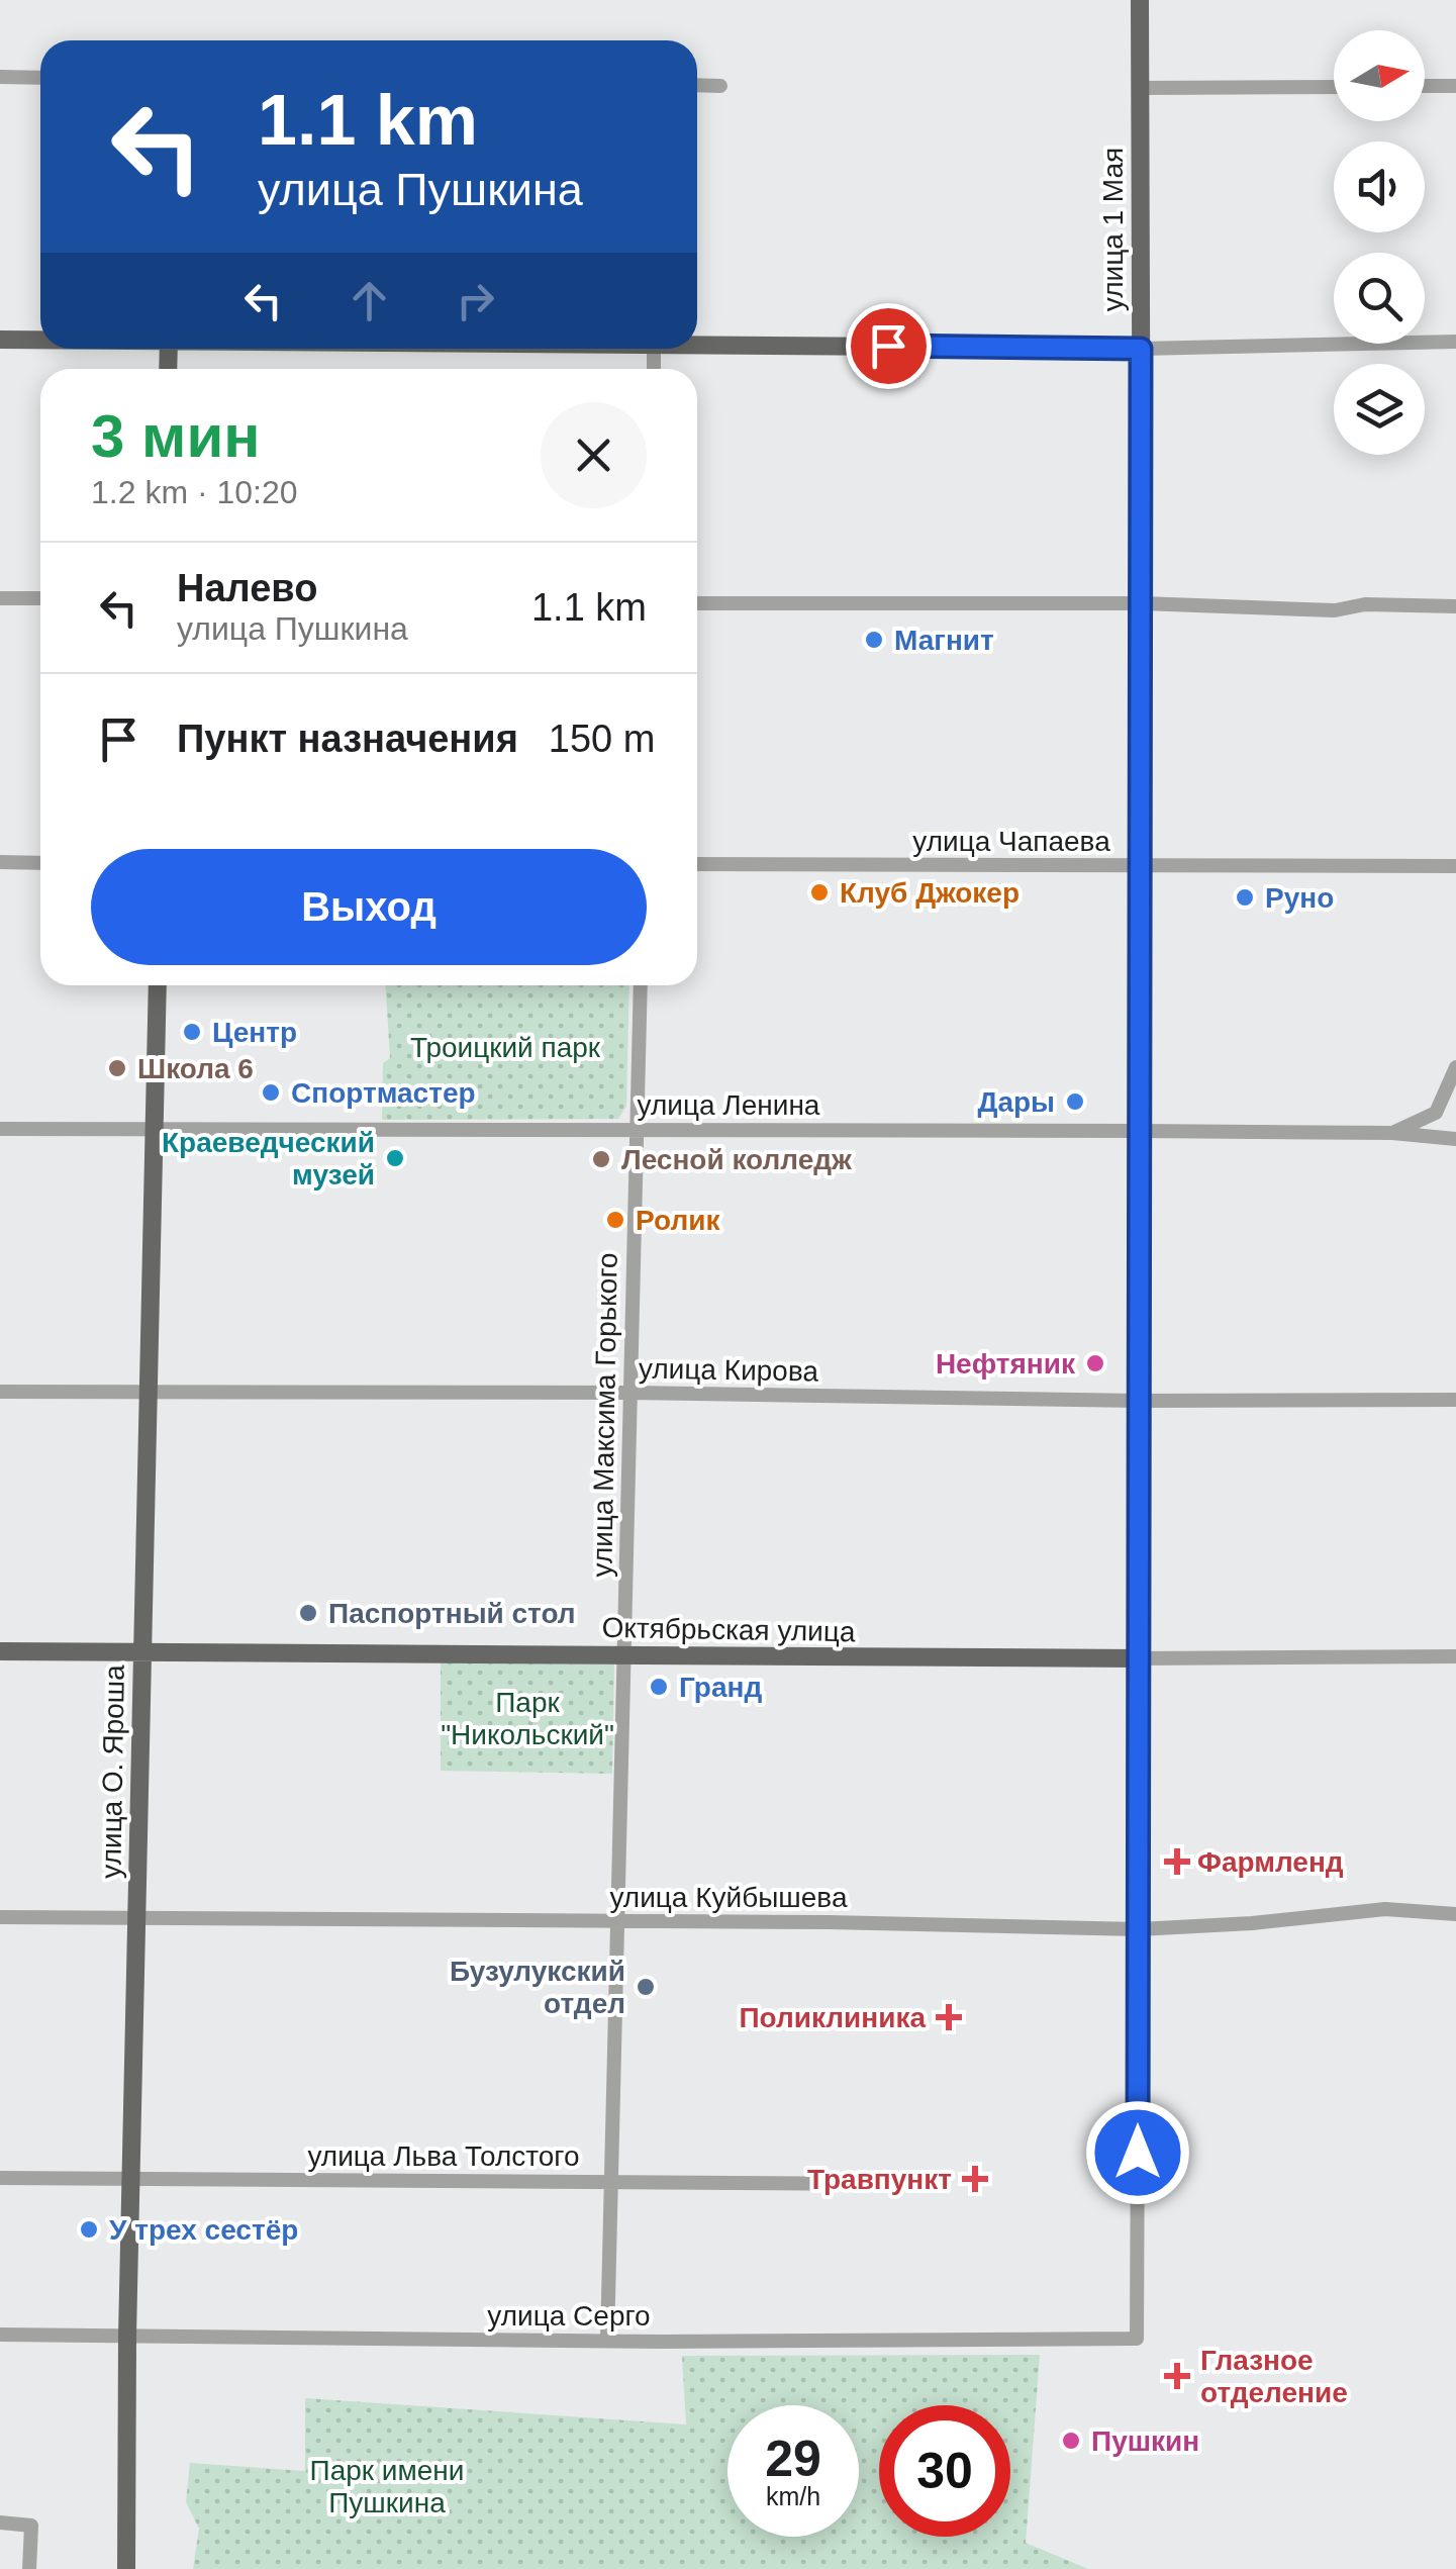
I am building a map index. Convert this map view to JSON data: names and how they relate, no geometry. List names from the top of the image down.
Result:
{
  "streets": {
    "main road": ["улица 1 Мая", "Октябрьская улица", "улица О. Яроша"],
    "street": [
      "улица Чапаева",
      "улица Ленина",
      "улица Кирова",
      "улица Максима Горького",
      "улица Куйбышева",
      "улица Льва Толстого",
      "улица Серго"
    ]
  },
  "crossings": [
    ["улица 1 Мая", "улица Чапаева"],
    ["улица 1 Мая", "улица Ленина"],
    ["улица 1 Мая", "улица Кирова"],
    ["улица 1 Мая", "Октябрьская улица"],
    ["улица 1 Мая", "улица Куйбышева"],
    ["улица 1 Мая", "улица Серго"],
    ["улица Ленина", "улица Максима Горького"],
    ["улица Ленина", "улица О. Яроша"],
    ["улица Кирова", "улица Максима Горького"],
    ["улица Кирова", "улица О. Яроша"],
    ["улица Максима Горького", "Октябрьская улица"],
    ["улица Максима Горького", "улица Куйбышева"],
    ["улица Максима Горького", "улица Льва Толстого"],
    ["улица Максима Горького", "улица Серго"],
    ["Октябрьская улица", "улица О. Яроша"],
    ["улица О. Яроша", "улица Куйбышева"],
    ["улица О. Яроша", "улица Льва Толстого"],
    ["улица О. Яроша", "улица Серго"]
  ],
  "parks": ["Троицкий парк", "Парк \"Никольский\"", "Парк имени Пушкина"],
  "places": {
    "other": [
      "Магнит",
      "Клуб Джокер",
      "Руно",
      "Центр",
      "Школа 6",
      "Спортмастер",
      "Дары",
      "Краеведческий музей",
      "Лесной колледж",
      "Ролик",
      "Нефтяник",
      "Паспортный стол",
      "Гранд",
      "Бузулукский отдел",
      "У трех сестёр",
      "Пушкин"
    ],
    "health": [
      "Фармленд",
      "Поликлиника",
      "Травпункт",
      "Глазное отделение"
    ]
  },
  "north": "right",
  "page": {
    "turn": ["1.1 km", "улица Пушкина"],
    "heading": ["3 мин", "1.2 km · 10:20"],
    "list": [
      {
        "name": "Налево",
        "note": "улица Пушкина",
        "value": "1.1 km"
      },
      {
        "name": "Пункт назначения",
        "value": "150 m"
      }
    ],
    "buttons": "Выход",
    "speed": "29 km/h",
    "limit": "30"
  }
}
